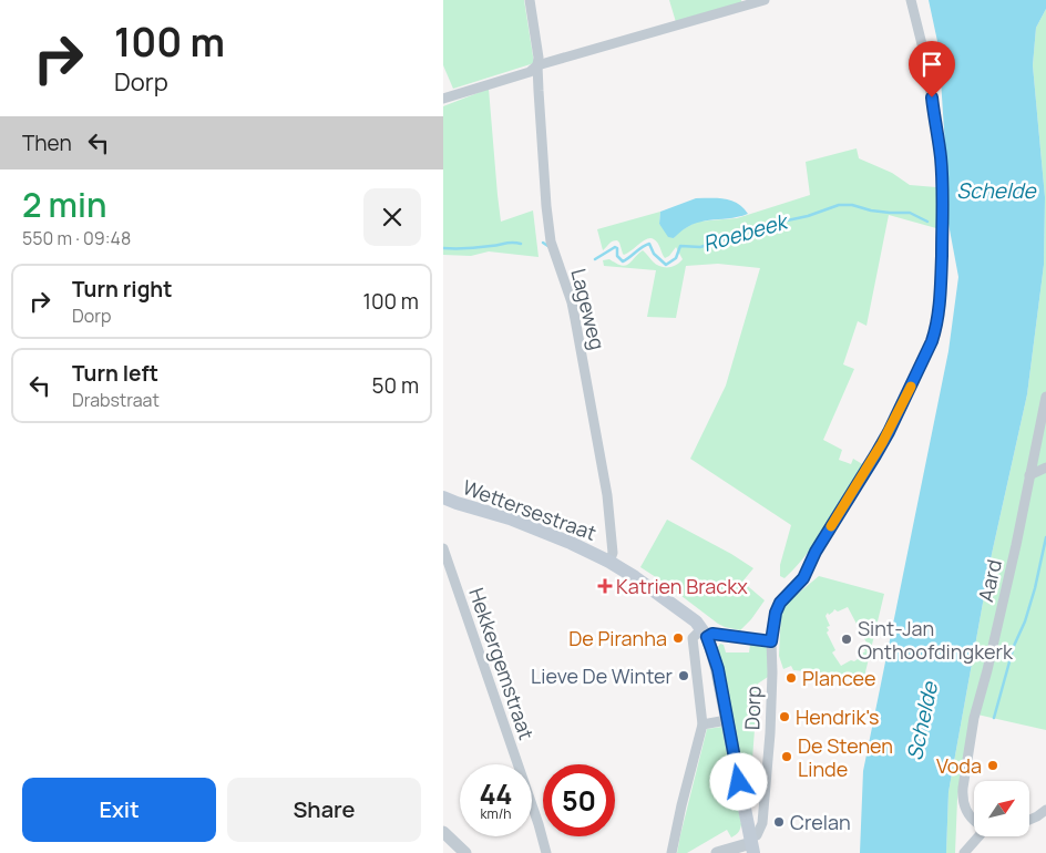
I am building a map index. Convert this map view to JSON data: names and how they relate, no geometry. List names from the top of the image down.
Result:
{
  "streets": {
    "main road": ["Wettersestraat"],
    "street": [
      "Lageweg",
      "Aard",
      "Hekkergemstraat",
      "Dorp"
    ]
  },
  "crossings": [
    ["Lageweg", "Wettersestraat"]
  ],
  "water": ["Schelde", "Roebeek"],
  "places": {
    "health": ["Katrien Brackx"],
    "other": [
      "De Piranha",
      "Sint-Jan Onthoofdingkerk",
      "Lieve De Winter",
      "Plancee",
      "Hendrik's",
      "De Stenen Linde",
      "Voda",
      "Crelan"
    ]
  },
  "north": "top right",
  "page": {
    "turn": ["100 m", "Dorp"],
    "then": "Then",
    "heading": ["2 min", "550 m · 09:48"],
    "list": [
      {
        "name": "Turn right",
        "note": "Dorp",
        "value": "100 m"
      },
      {
        "name": "Turn left",
        "note": "Drabstraat",
        "value": "50 m"
      }
    ],
    "speed": "44 km/h",
    "limit": "50",
    "buttons": ["Exit", "Share"]
  }
}
